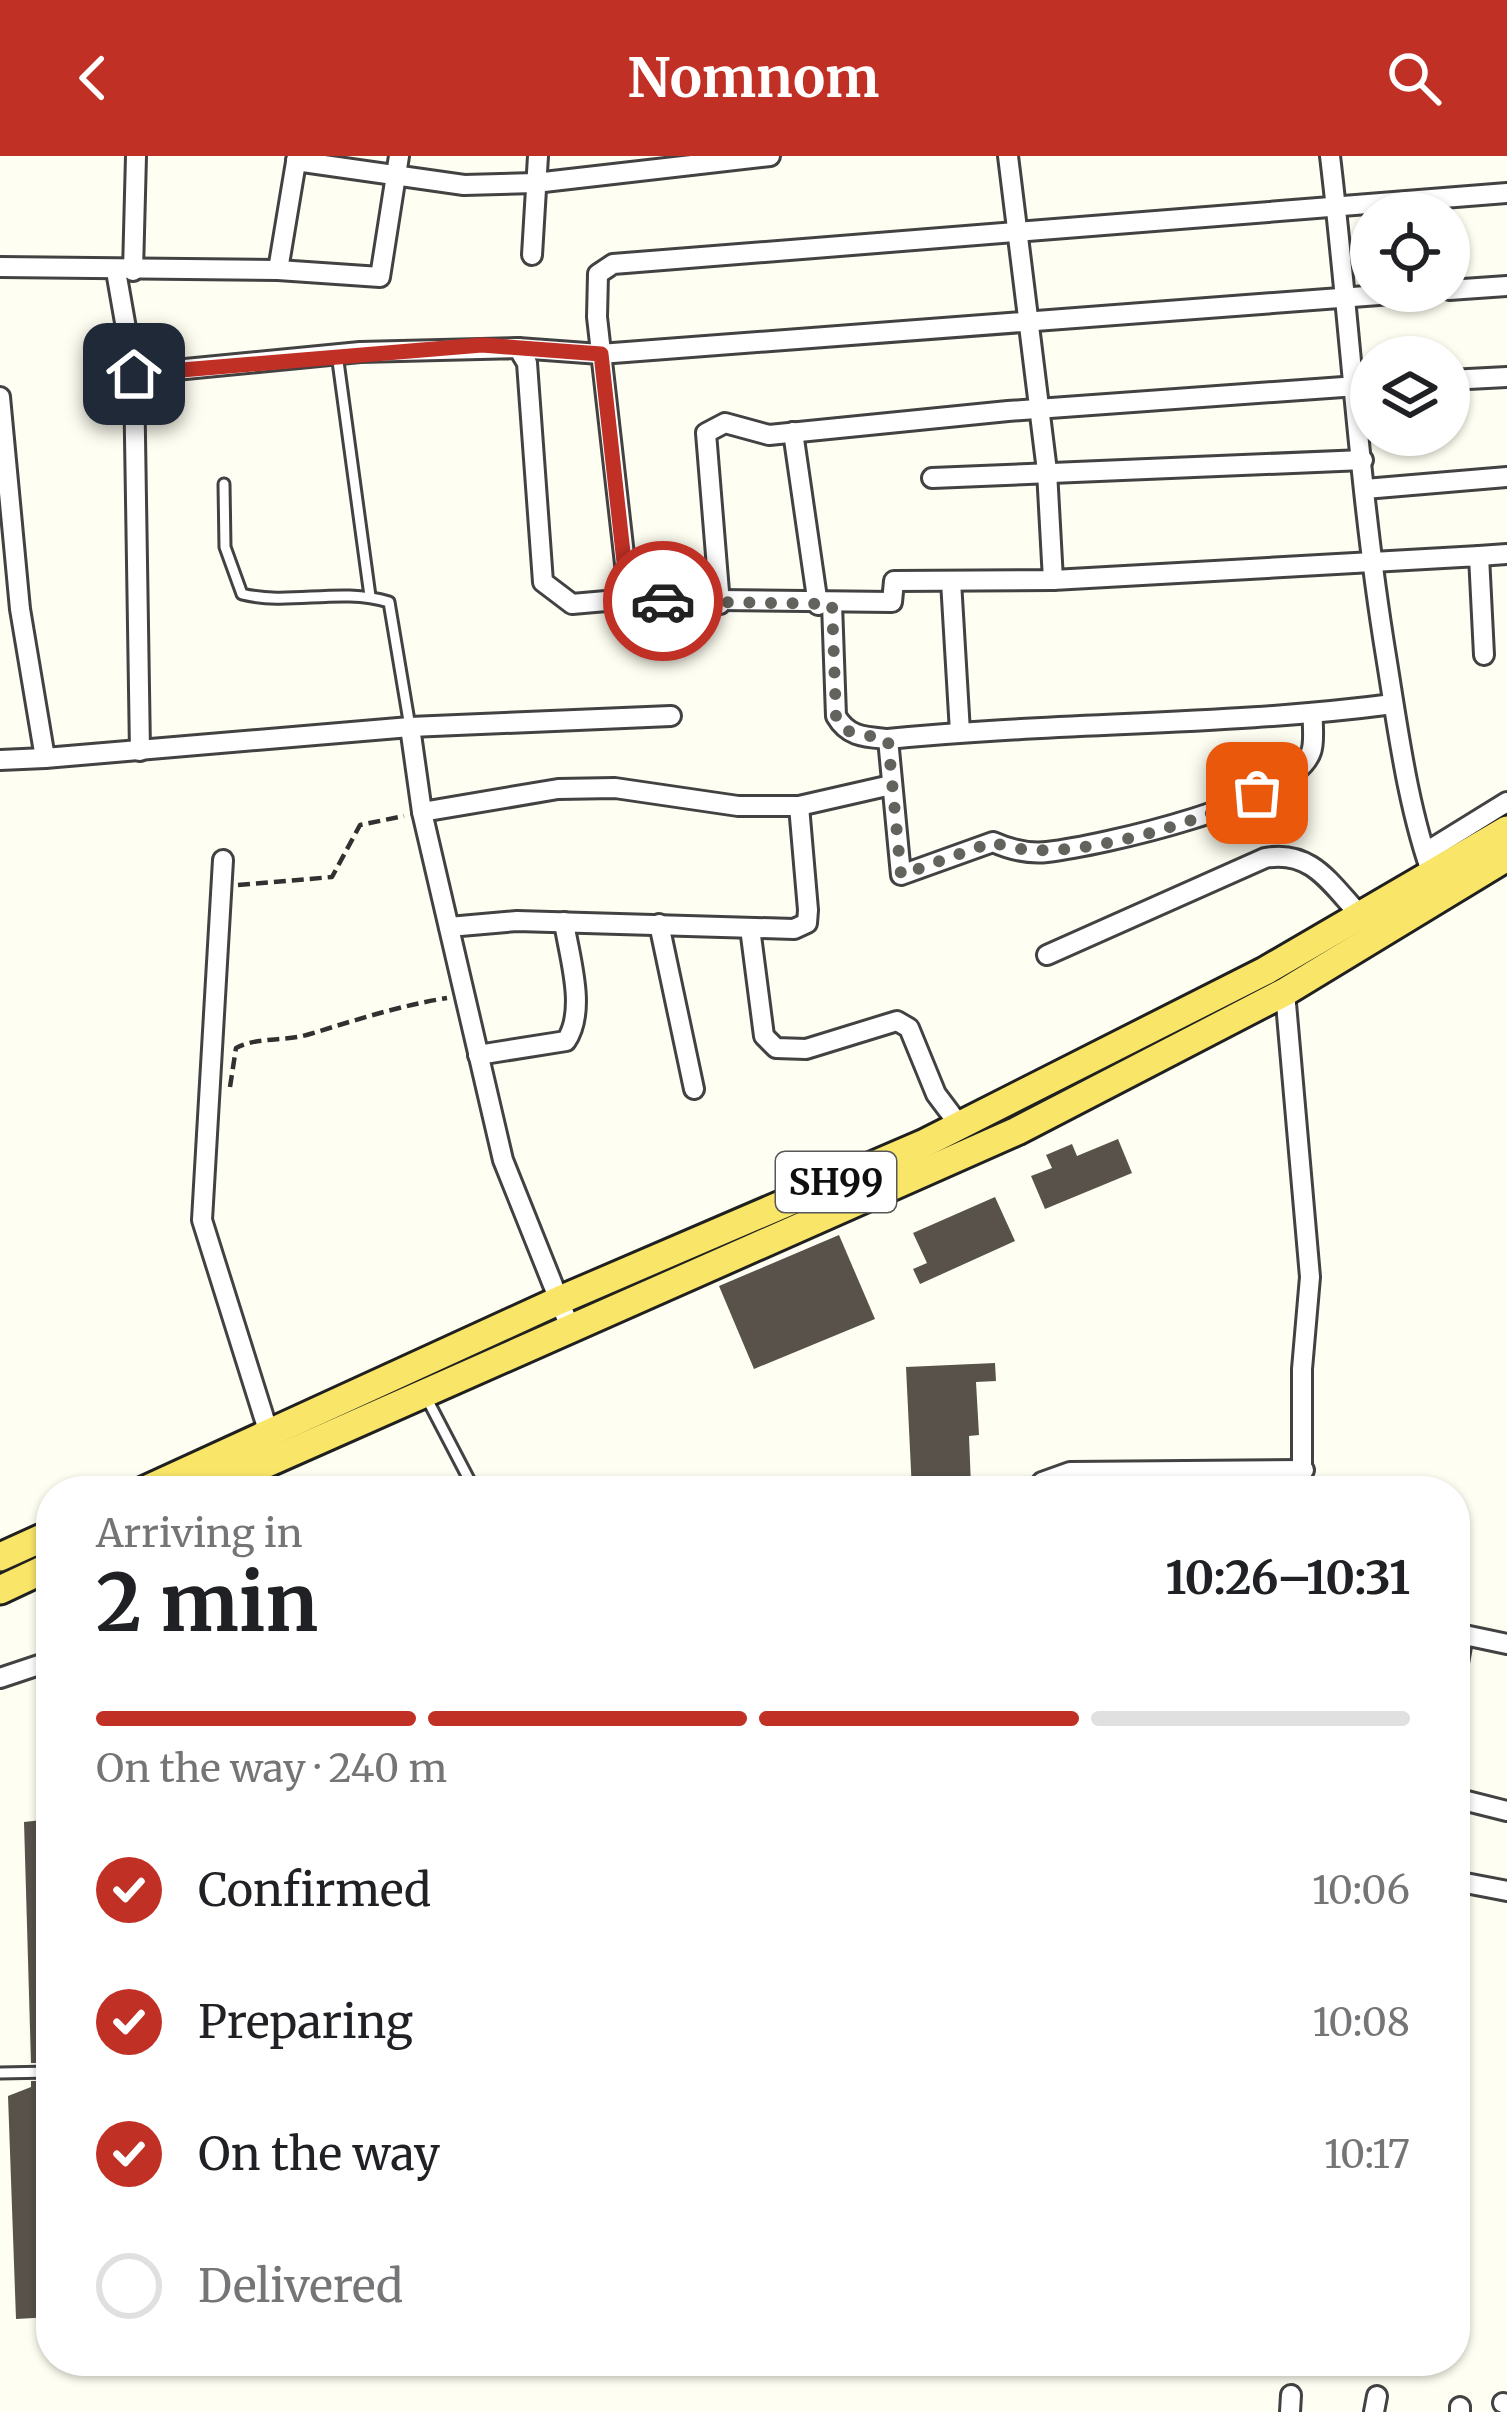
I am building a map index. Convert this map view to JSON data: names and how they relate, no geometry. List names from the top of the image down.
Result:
{
  "streets": {
    "main road": ["SH99"]
  },
  "page": {
    "header": "Nomnom",
    "heading": ["2 min", "Arriving in", "10:26–10:31"],
    "bar": "On the way · 240 m",
    "list": [
      ["Confirmed", "10:06"],
      ["Preparing", "10:08"],
      ["On the way", "10:17"],
      "Delivered"
    ]
  }
}
